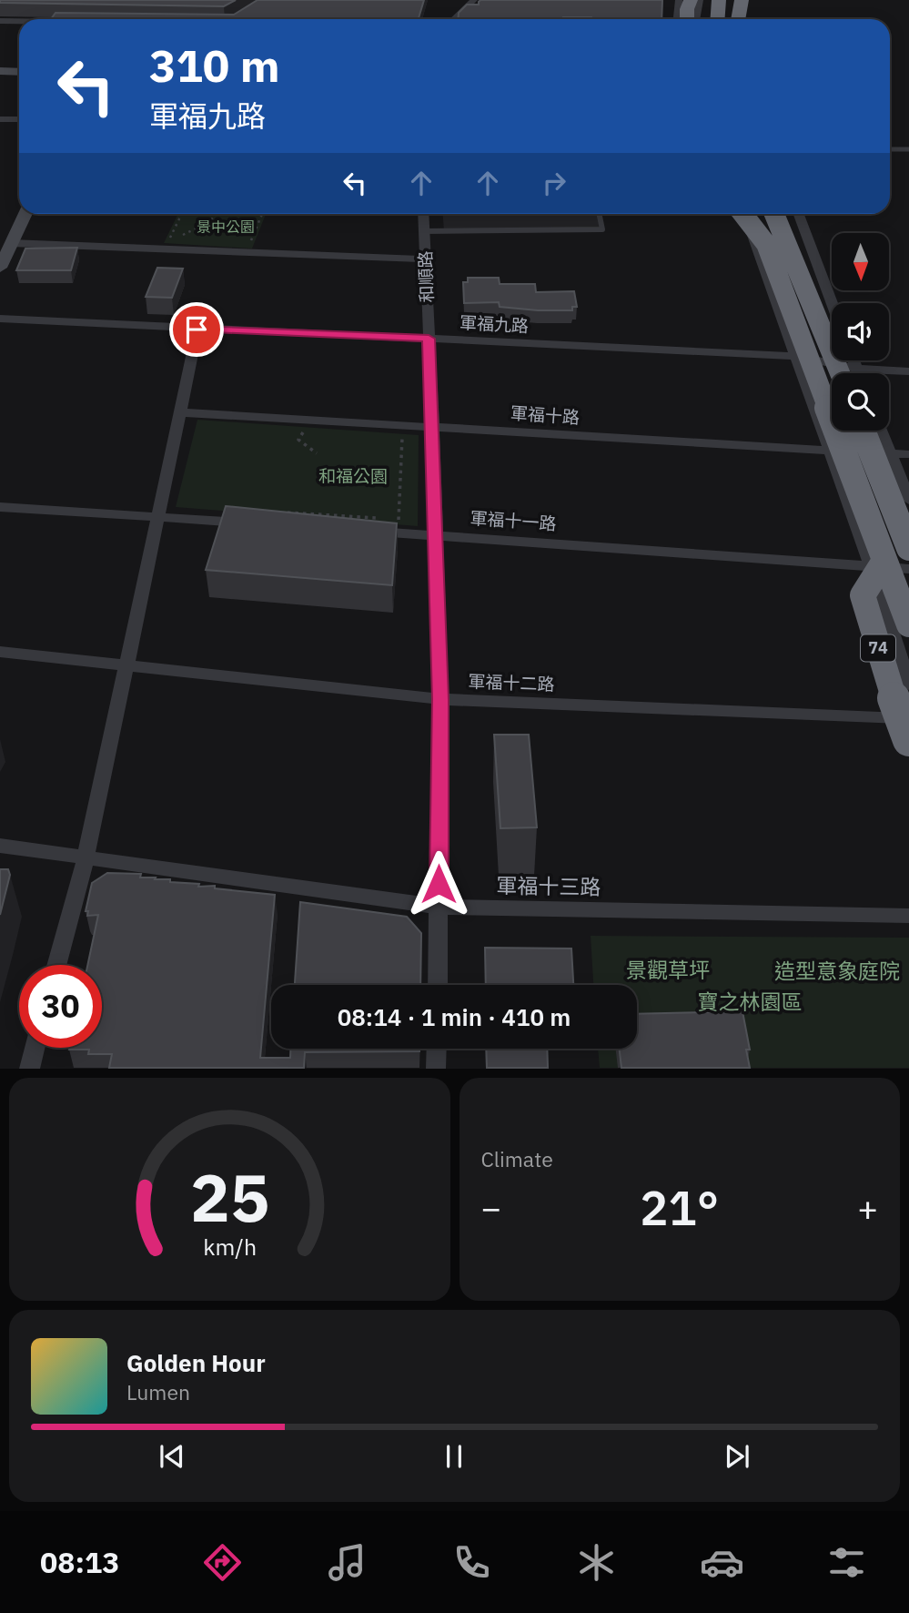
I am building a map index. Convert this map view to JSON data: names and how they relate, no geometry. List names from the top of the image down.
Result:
{
  "streets": {
    "highway": ["74"],
    "street": [
      "和順路",
      "軍福九路",
      "軍福十路",
      "軍福十一路",
      "軍福十二路",
      "軍福十三路"
    ]
  },
  "crossings": [
    ["和順路", "軍福九路"],
    ["和順路", "軍福十路"],
    ["和順路", "軍福十一路"],
    ["和順路", "軍福十二路"],
    ["和順路", "軍福十三路"],
    ["軍福十一路", "74"]
  ],
  "parks": [
    "景中公園",
    "和福公園",
    "景觀草坪",
    "造型意象庭院",
    "寶之林園區"
  ],
  "north": "bottom",
  "page": {
    "turn": ["310 m", "軍福九路"],
    "limit": "30",
    "trip": "08:14 · 1 min · 410 m",
    "tile": "Climate",
    "heat": ["−", "21°", "+"],
    "song": ["Golden Hour", "Lumen"],
    "tabs": "08:13",
    "gauge": ["25", "km/h"]
  }
}
